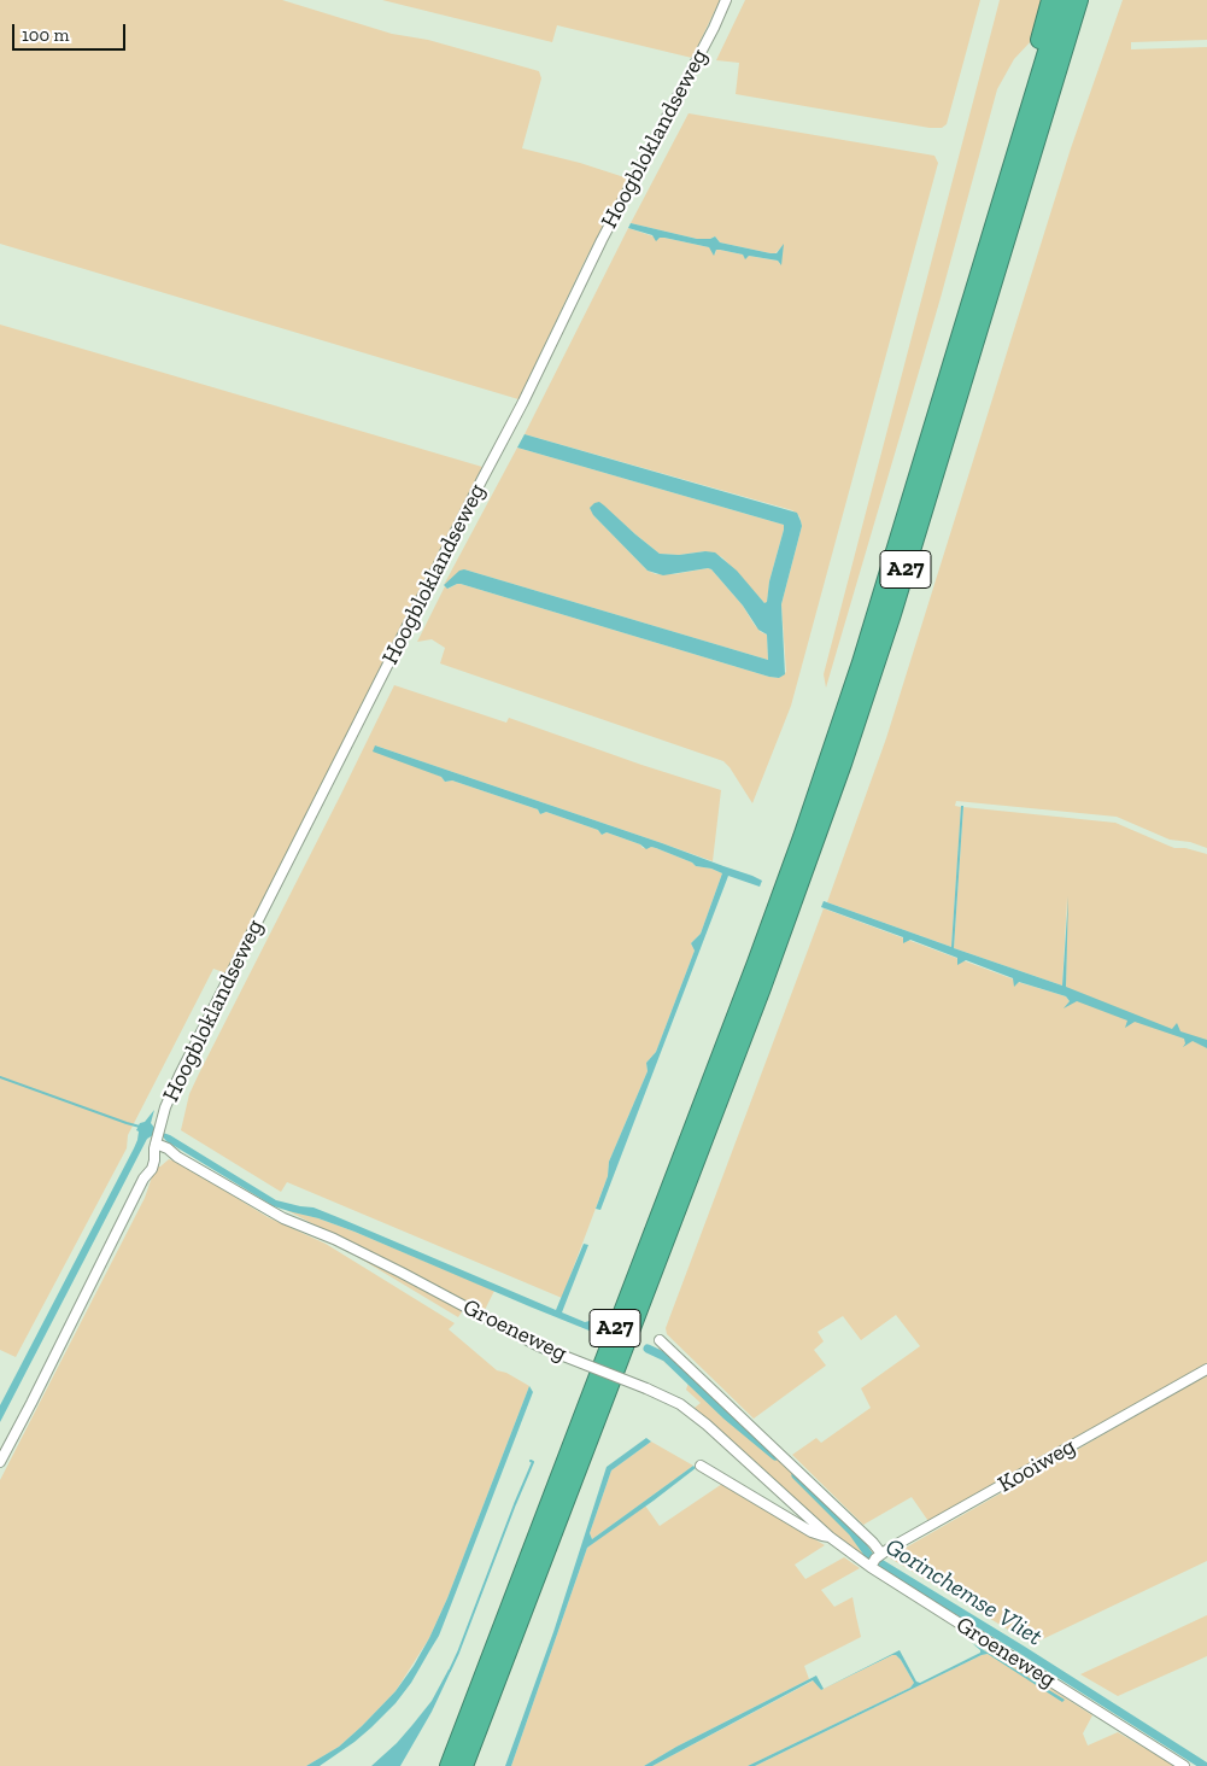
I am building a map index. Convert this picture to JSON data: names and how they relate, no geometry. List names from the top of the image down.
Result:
{
  "streets": {
    "highway": ["A27"],
    "street": ["Hoogbloklandseweg", "Groeneweg", "Kooiweg"]
  },
  "crossings": [
    ["Hoogbloklandseweg", "Groeneweg"],
    ["Groeneweg", "Kooiweg"]
  ],
  "water": ["Gorinchemse Vliet"],
  "scale_bar": "100 m"
}
